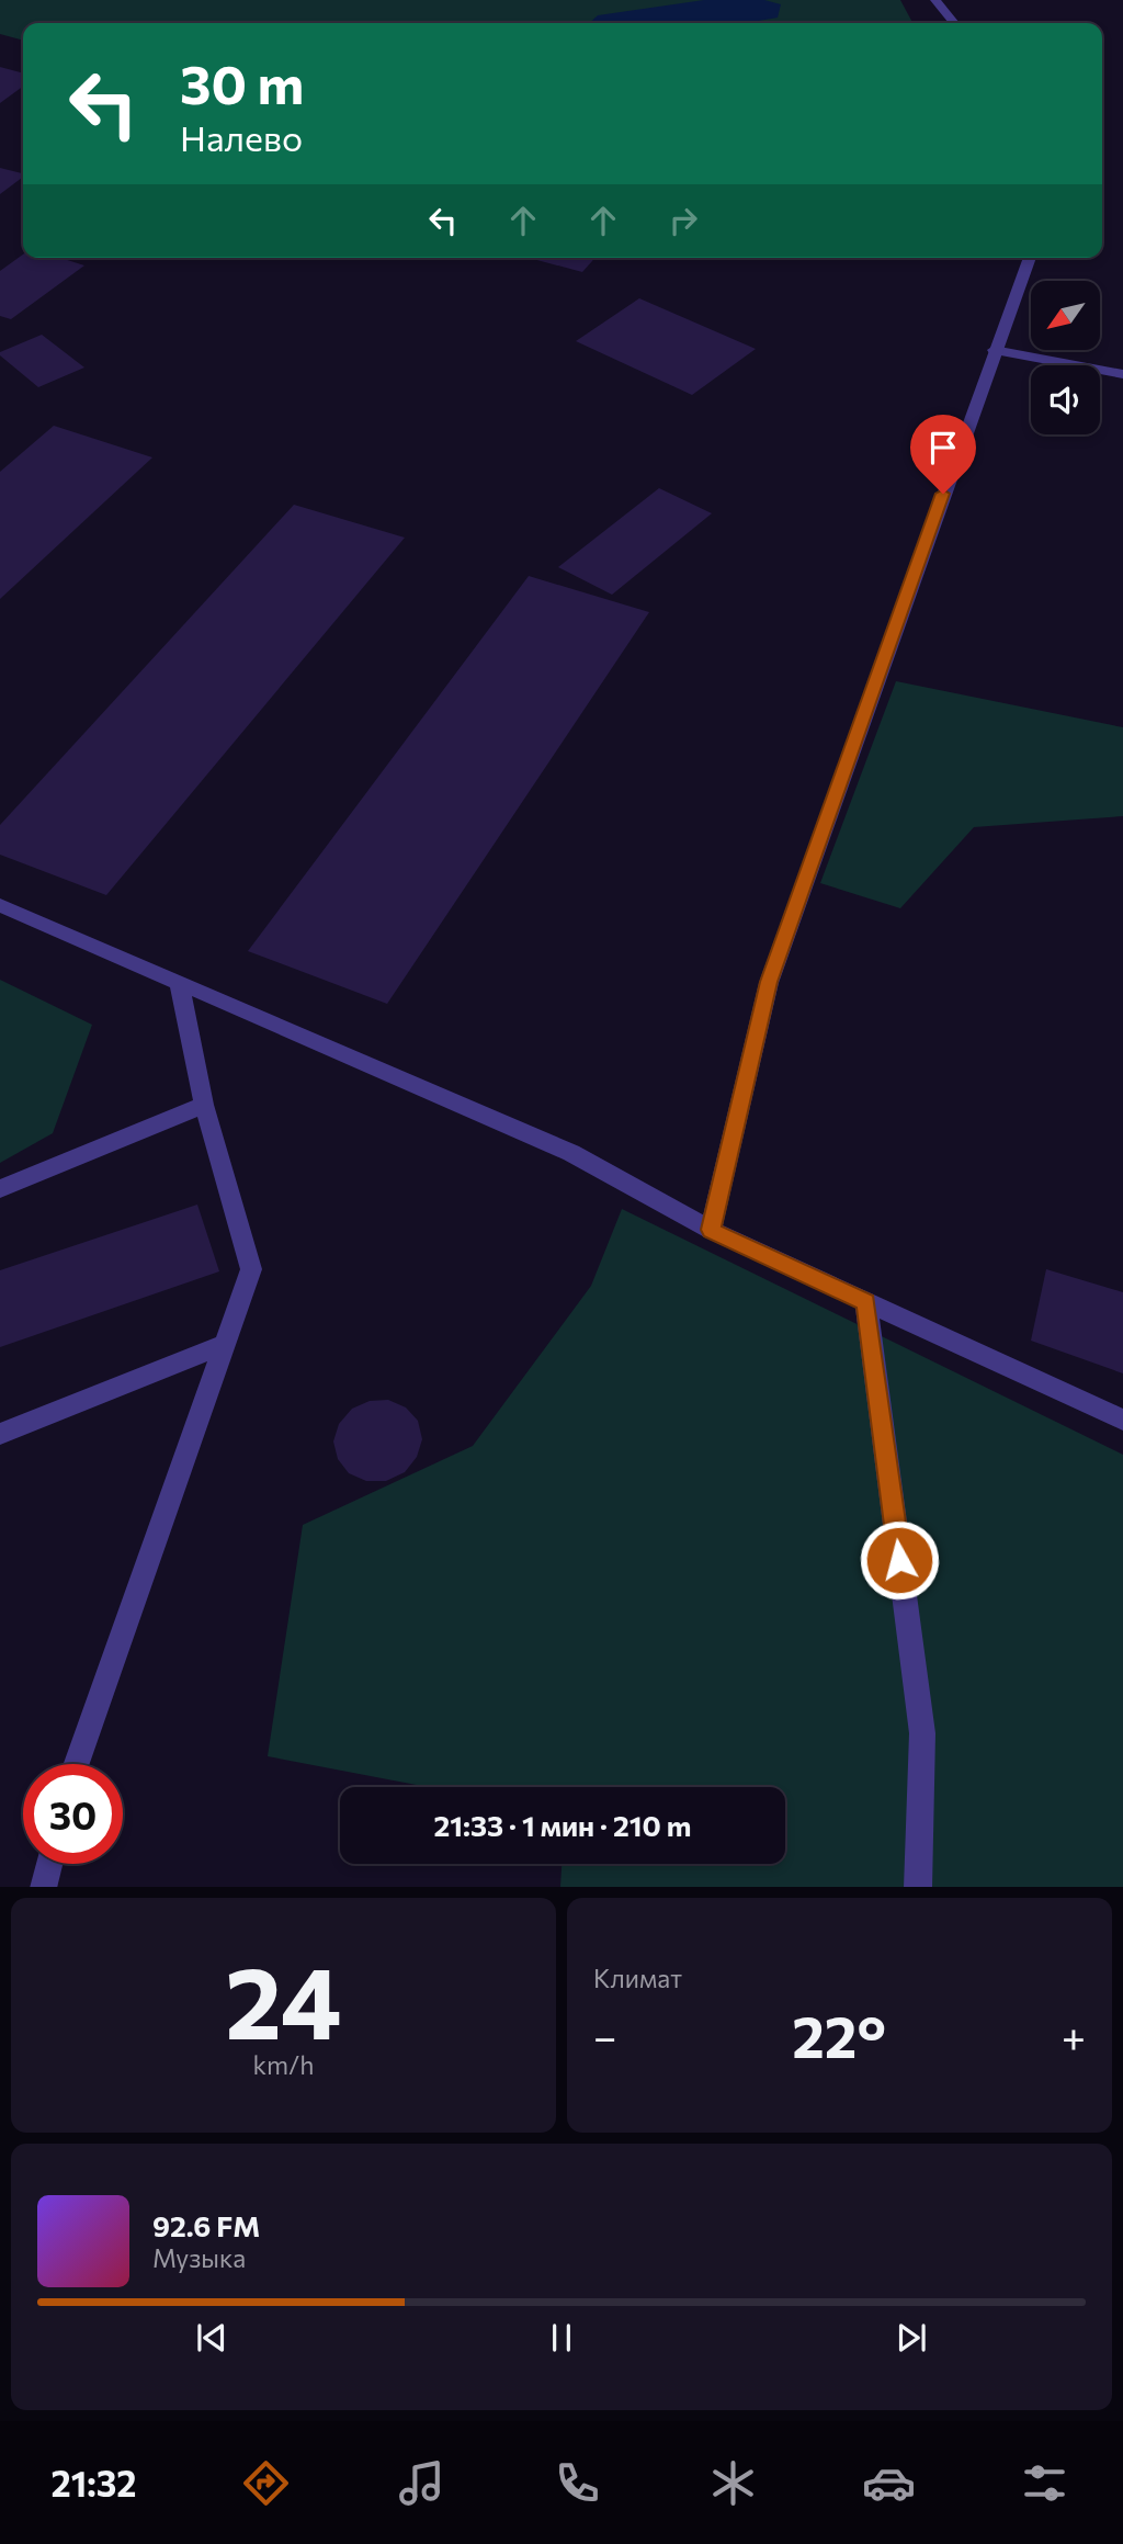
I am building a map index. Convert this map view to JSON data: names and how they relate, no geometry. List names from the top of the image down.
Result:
{
  "north": "bottom left",
  "page": {
    "turn": ["30 m", "Налево"],
    "limit": "30",
    "trip": "21:33 · 1 мин · 210 m",
    "tile": [
      ["24", "km/h"],
      "Климат"
    ],
    "heat": ["−", "22°", "+"],
    "song": ["92.6 FM", "Музыка"],
    "tabs": "21:32"
  }
}
